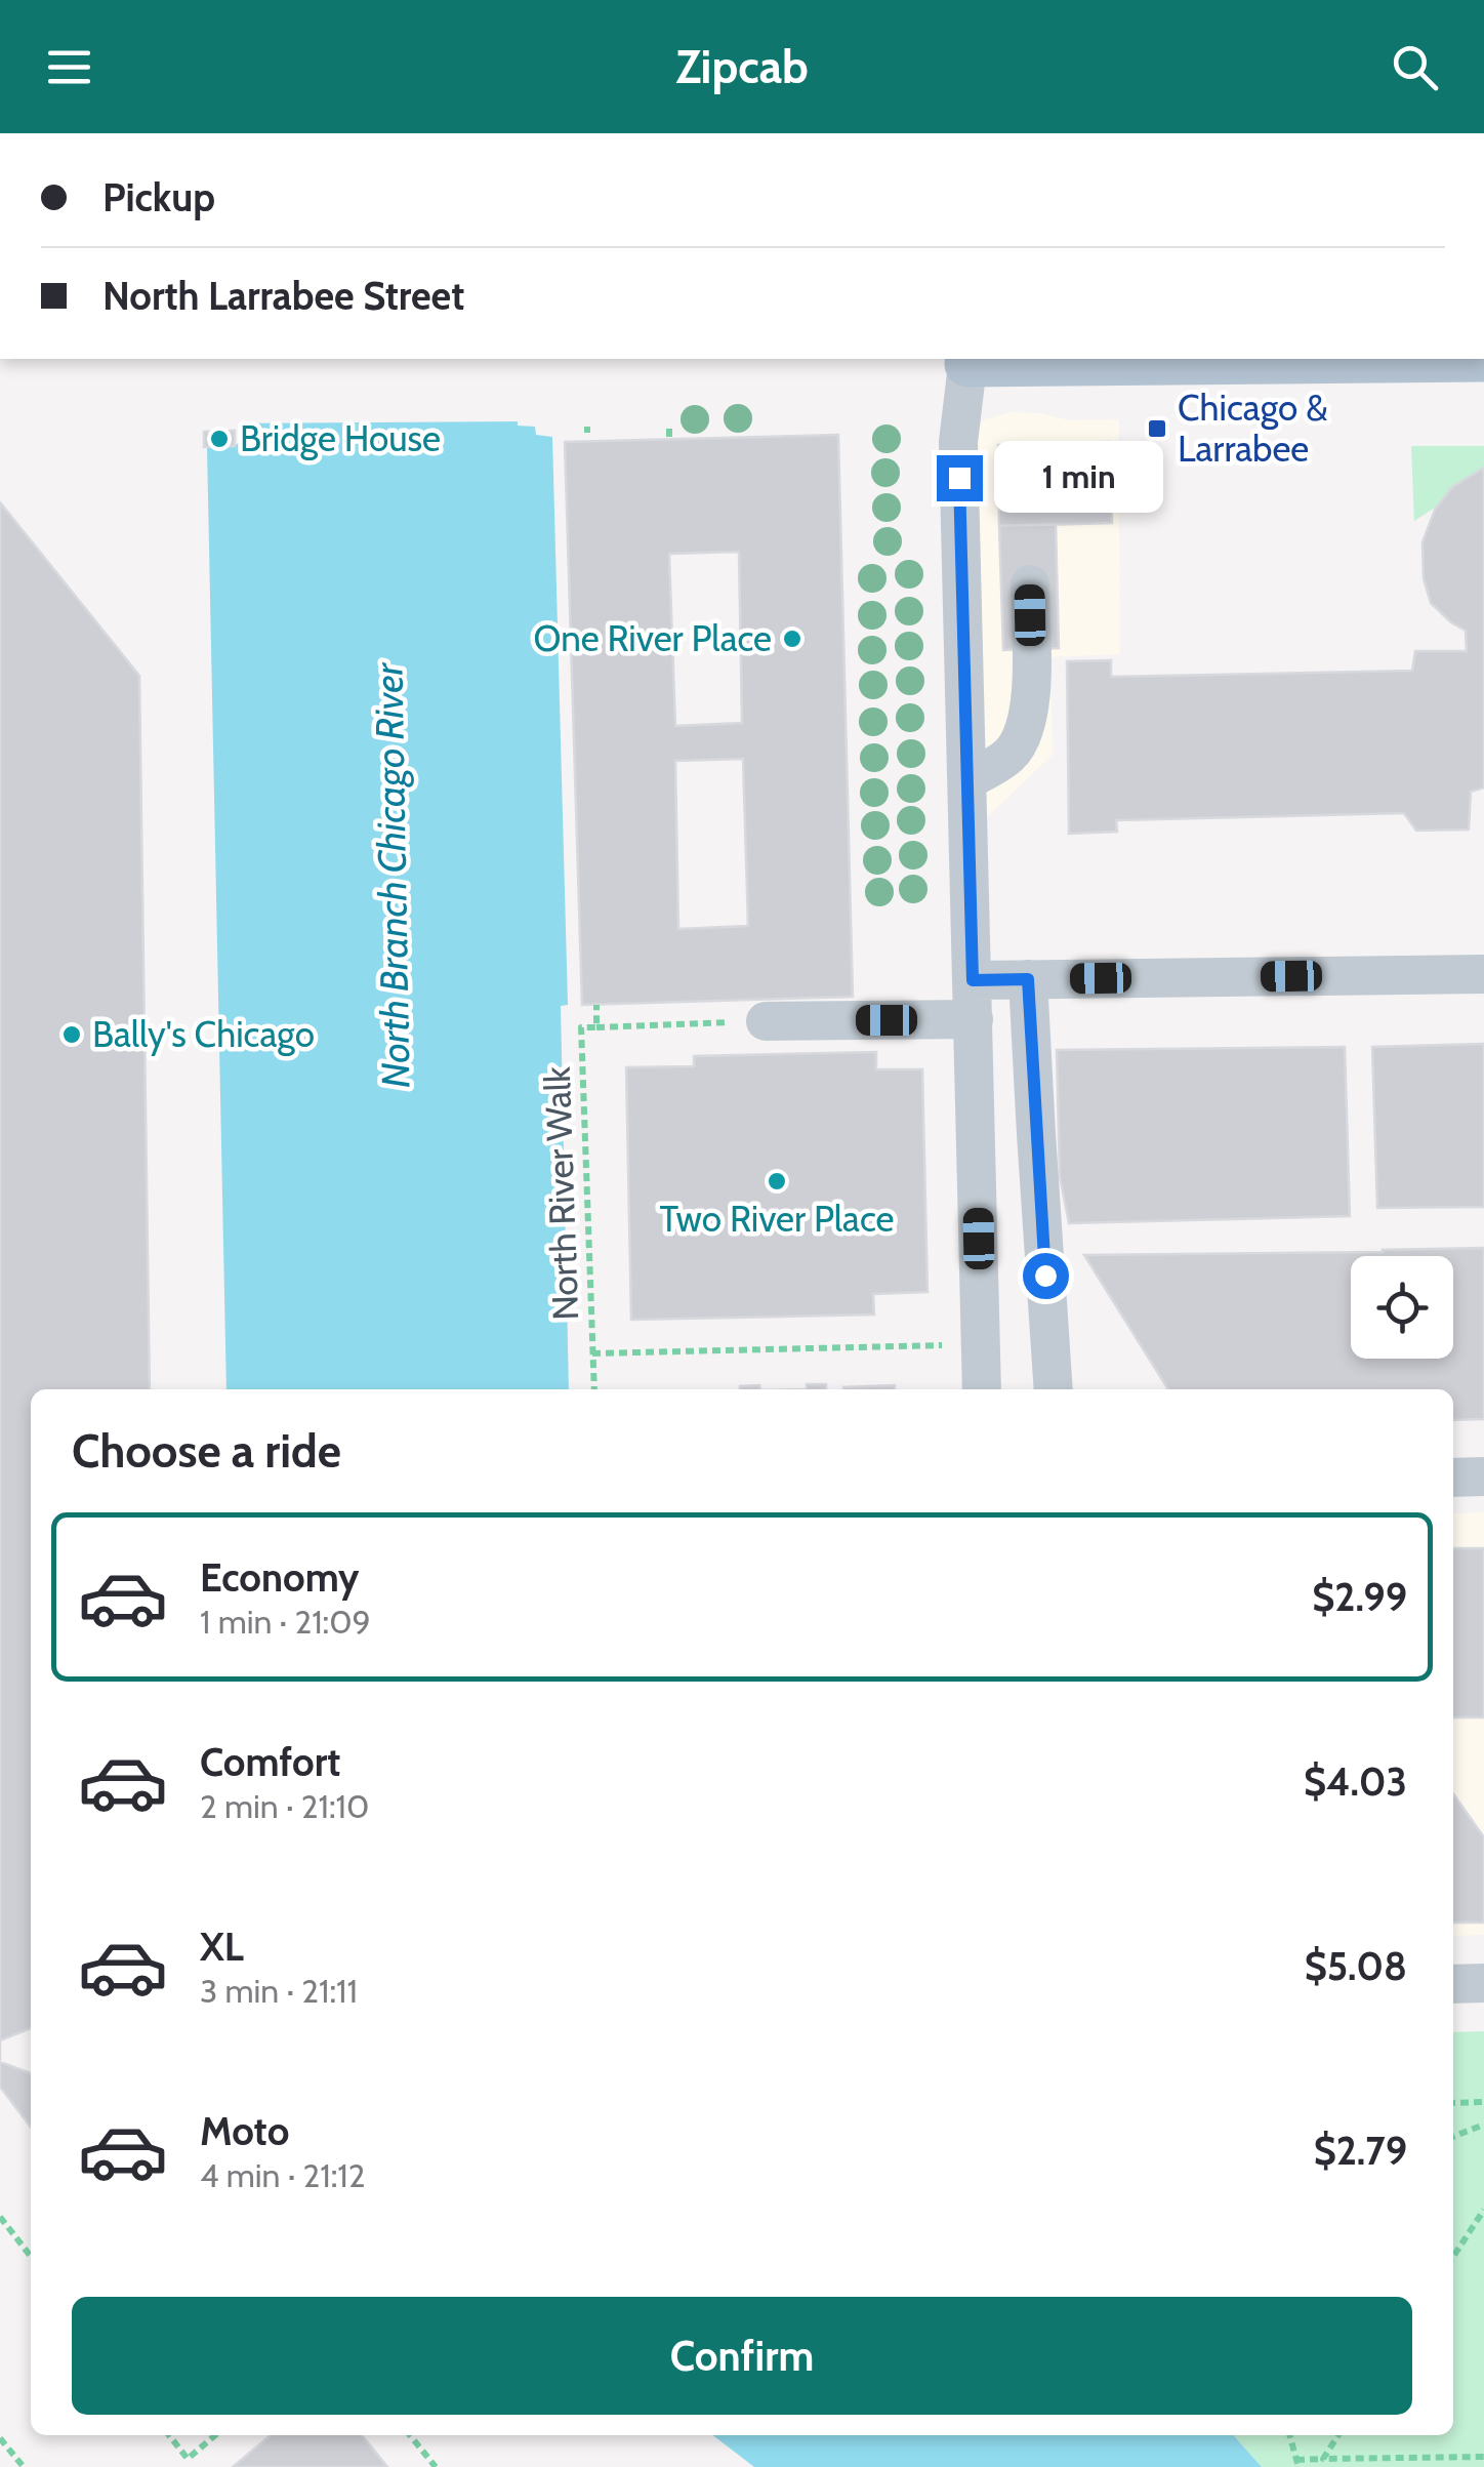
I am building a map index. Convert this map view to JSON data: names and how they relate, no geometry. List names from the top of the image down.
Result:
{
  "streets": {
    "path": ["North River Walk"]
  },
  "water": ["North Branch Chicago River"],
  "places": {
    "transit": ["Chicago & Larrabee"],
    "other": [
      "Bridge House",
      "One River Place",
      "Bally's Chicago",
      "Two River Place"
    ]
  },
  "page": {
    "header": "Zipcab",
    "banner": ["Pickup", "North Larrabee Street"],
    "bubble": "1 min",
    "heading": "Choose a ride",
    "list": [
      {
        "name": "Economy",
        "note": "1 min · 21:09",
        "value": "$2.99"
      },
      {
        "name": "Comfort",
        "note": "2 min · 21:10",
        "value": "$4.03"
      },
      {
        "name": "XL",
        "note": "3 min · 21:11",
        "value": "$5.08"
      },
      {
        "name": "Moto",
        "note": "4 min · 21:12",
        "value": "$2.79"
      }
    ],
    "buttons": "Confirm"
  }
}
